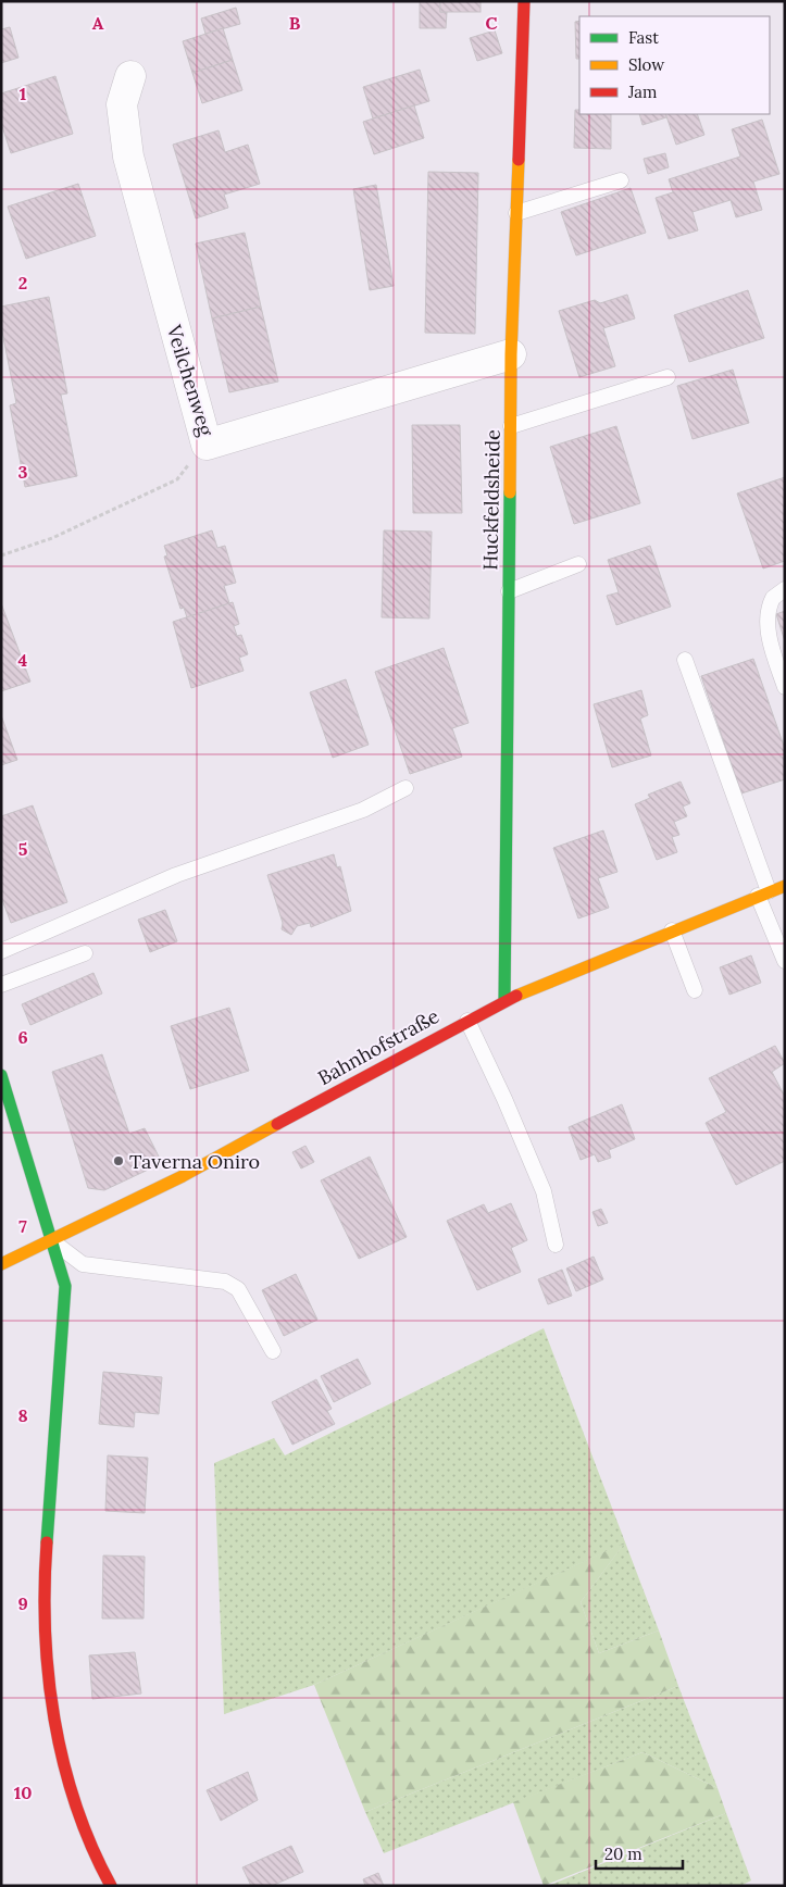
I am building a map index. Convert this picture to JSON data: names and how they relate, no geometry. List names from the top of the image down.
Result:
{
  "streets": {
    "street": ["Veilchenweg", "Huckfeldsheide", "Bahnhofstraße"]
  },
  "crossings": [
    ["Veilchenweg", "Huckfeldsheide"],
    ["Huckfeldsheide", "Bahnhofstraße"]
  ],
  "places": ["Taverna Oniro"],
  "legend": ["Fast", "Slow", "Jam"],
  "scale_bar": "20 m",
  "grid": {
    "columns": ["A", "B", "C"],
    "rows": [
      "1",
      "2",
      "3",
      "4",
      "5",
      "6",
      "7",
      "8",
      "9",
      "10"
    ]
  }
}
